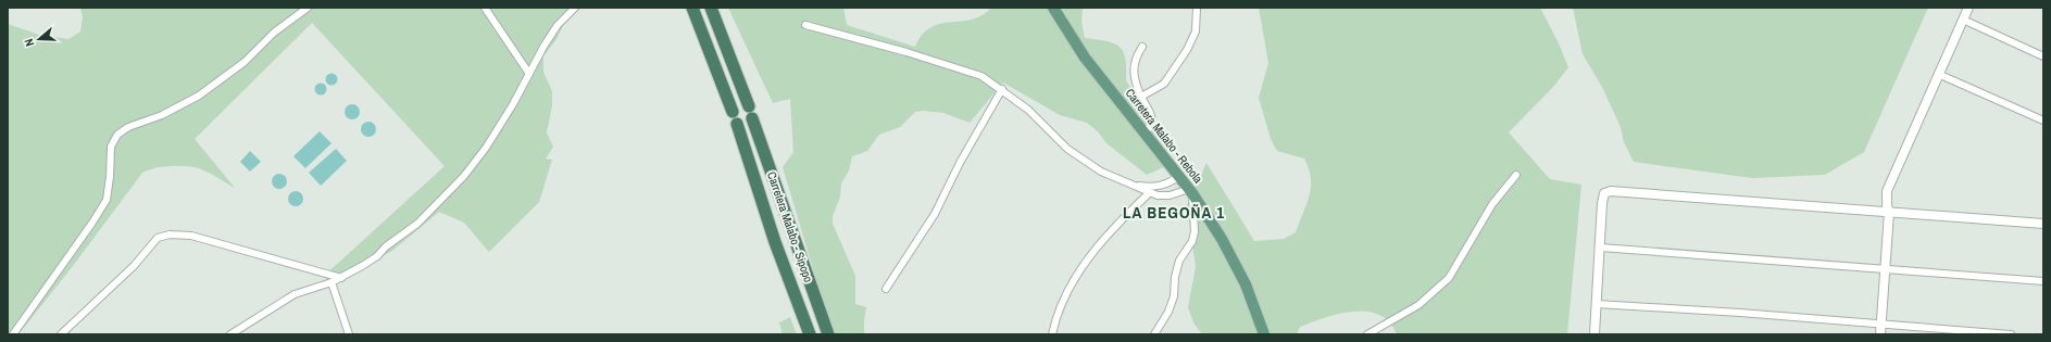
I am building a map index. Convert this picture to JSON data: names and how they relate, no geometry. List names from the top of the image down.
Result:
{
  "streets": {
    "highway": ["Carretera Malabo - Sipopo"],
    "main road": ["Carretera Malabo - Rebola"]
  },
  "districts": ["LA BEGOÑA 1"],
  "north": "left"
}
